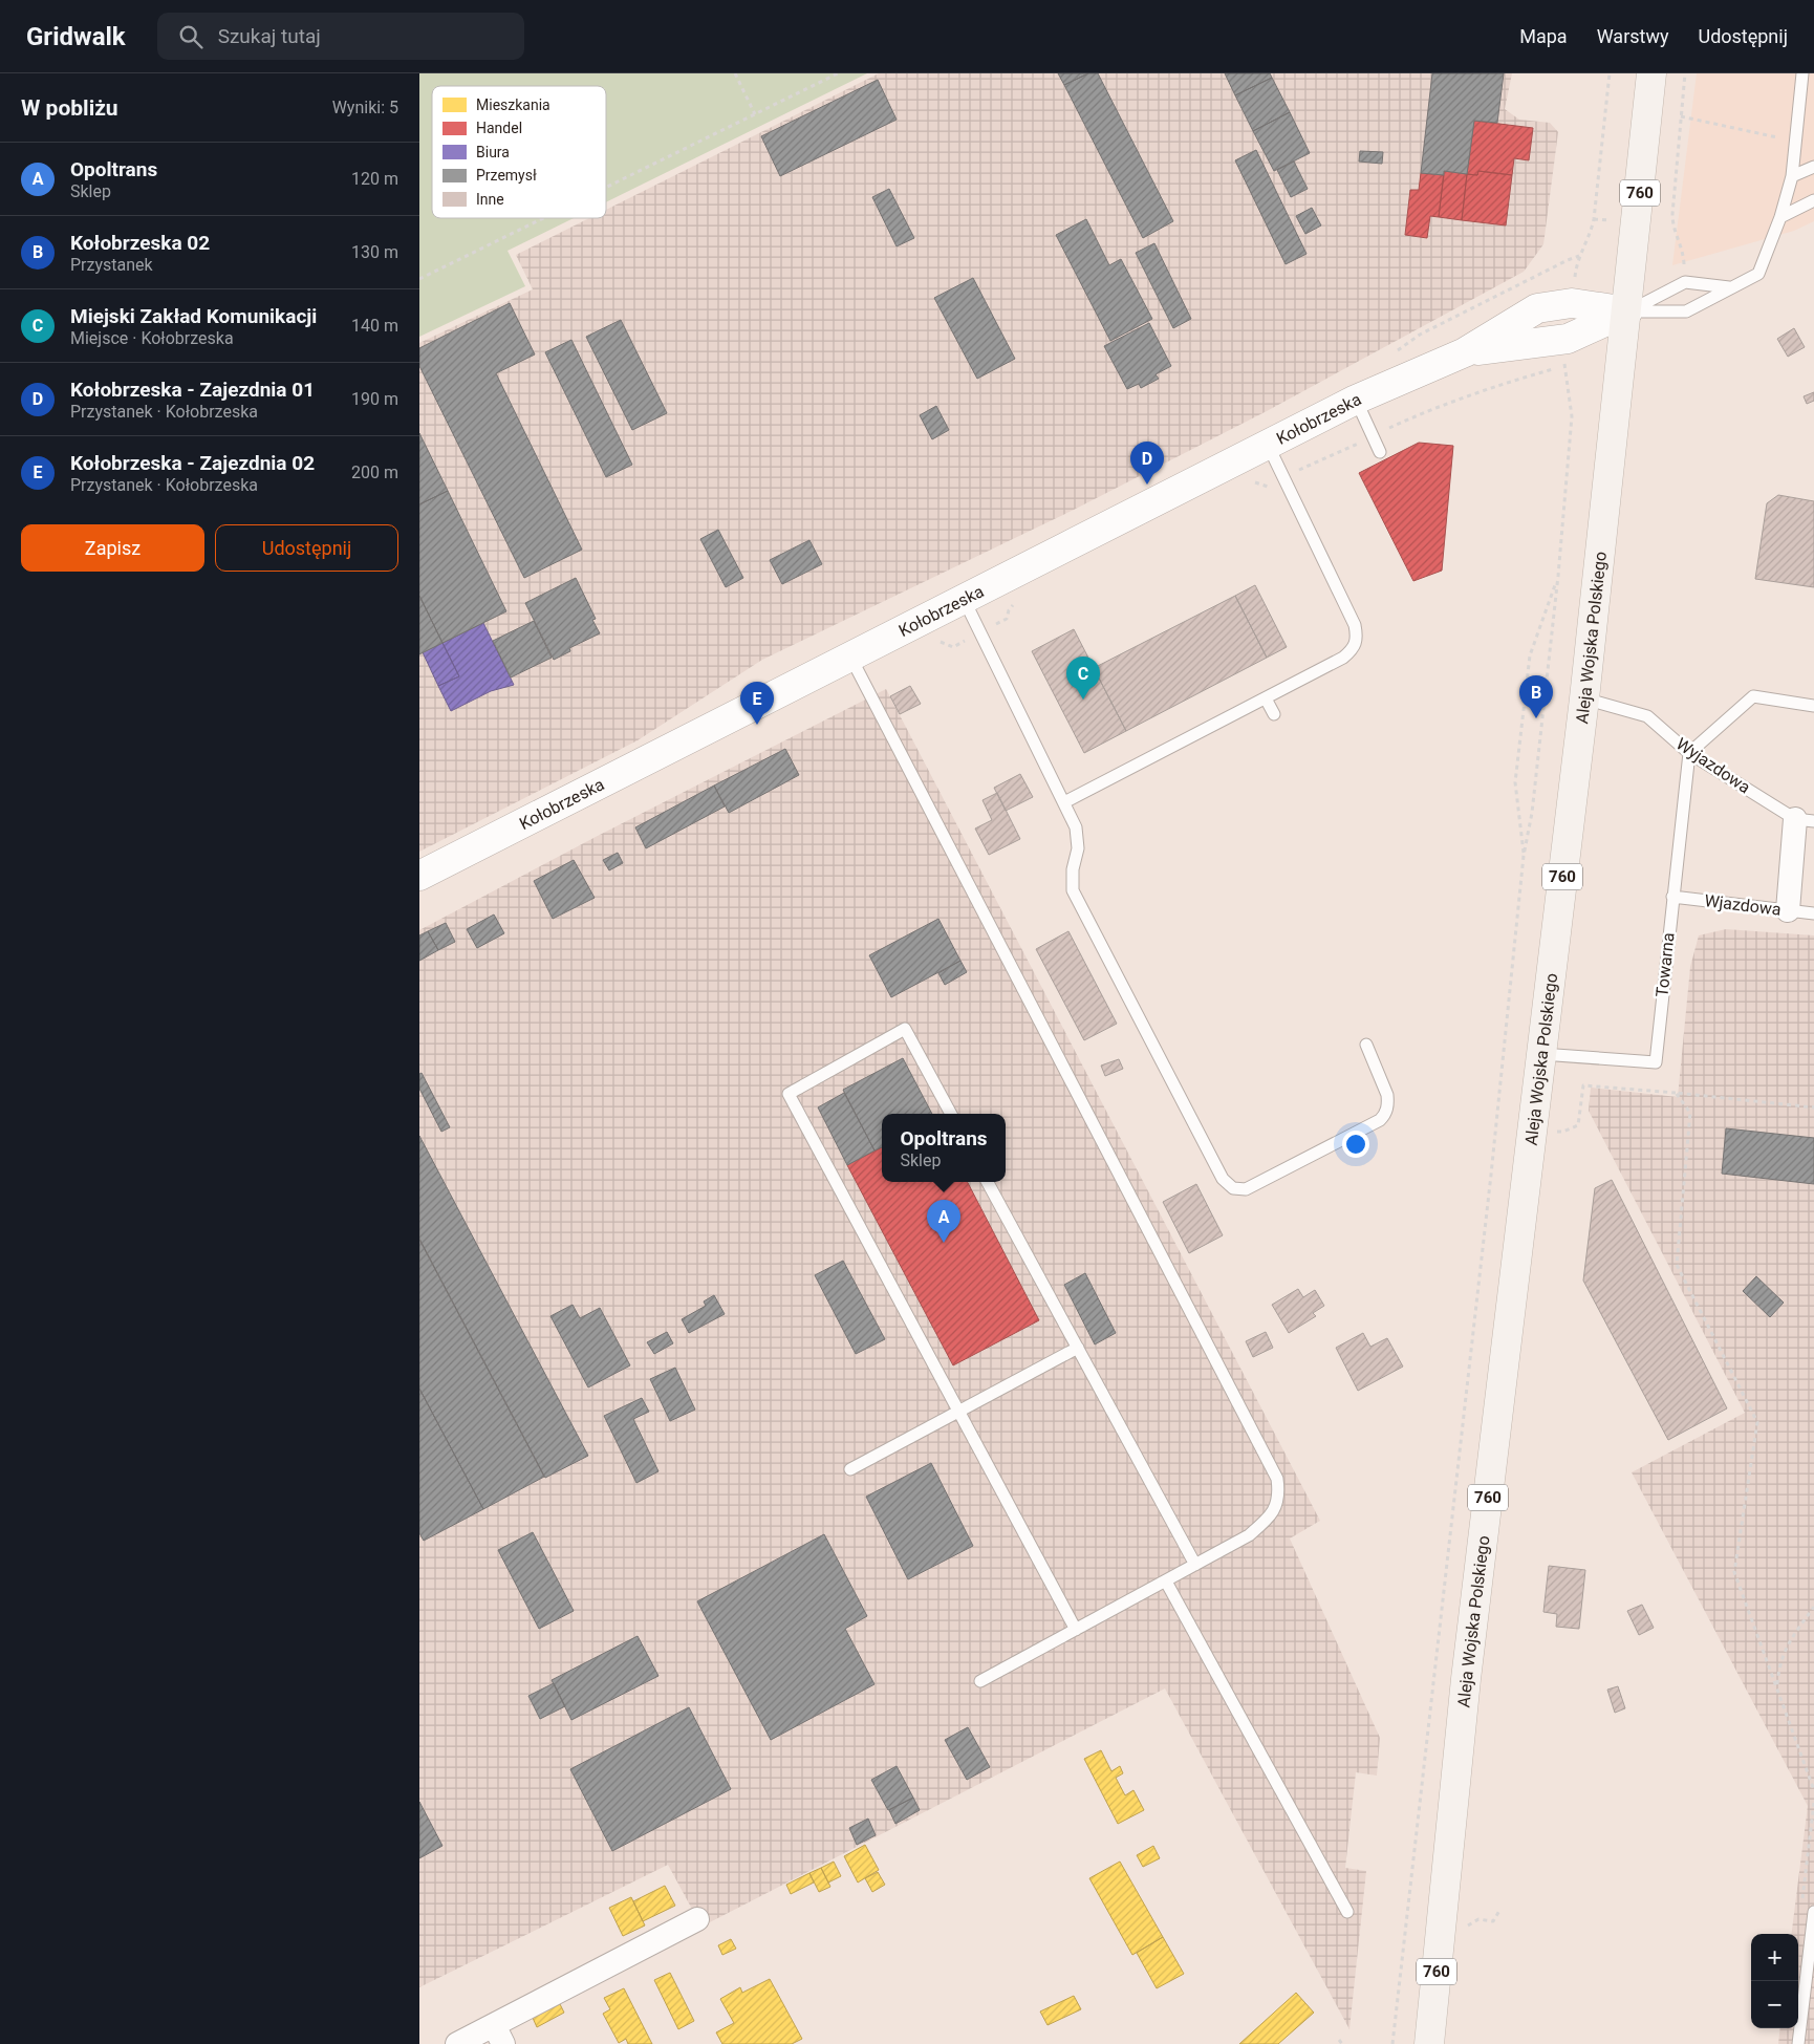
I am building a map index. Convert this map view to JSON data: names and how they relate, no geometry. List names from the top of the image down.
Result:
{
  "streets": {
    "main road": ["760", "Aleja Wojska Polskiego"],
    "street": ["Kołobrzeska"],
    "lane": ["Wyjazdowa", "Wjazdowa", "Towarna"]
  },
  "crossings": [
    ["Kołobrzeska", "Aleja Wojska Polskiego"],
    ["Aleja Wojska Polskiego", "Wyjazdowa"],
    ["Aleja Wojska Polskiego", "Towarna"],
    ["Wyjazdowa", "Towarna"],
    ["Wjazdowa", "Towarna"]
  ],
  "legend": [
    "Mieszkania",
    "Handel",
    "Biura",
    "Przemysł",
    "Inne"
  ],
  "page": {
    "header": "Gridwalk",
    "search": "Szukaj tutaj",
    "nav": ["Mapa", "Warstwy", "Udostępnij"],
    "heading": ["W pobliżu", "Wyniki: 5"],
    "list": [
      {
        "mark": "A",
        "name": "Opoltrans",
        "note": "Sklep",
        "value": "120 m"
      },
      {
        "mark": "B",
        "name": "Kołobrzeska 02",
        "note": "Przystanek",
        "value": "130 m"
      },
      {
        "mark": "C",
        "name": "Miejski Zakład Komunikacji",
        "note": "Miejsce · Kołobrzeska",
        "value": "140 m"
      },
      {
        "mark": "D",
        "name": "Kołobrzeska - Zajezdnia 01",
        "note": "Przystanek · Kołobrzeska",
        "value": "190 m"
      },
      {
        "mark": "E",
        "name": "Kołobrzeska - Zajezdnia 02",
        "note": "Przystanek · Kołobrzeska",
        "value": "200 m"
      }
    ],
    "pins": [
      "D",
      "C",
      "B",
      "E",
      "A"
    ],
    "buttons": ["Zapisz", "Udostępnij"],
    "popup": ["Opoltrans", "Sklep"],
    "map_buttons": ["+", "−"]
  }
}
